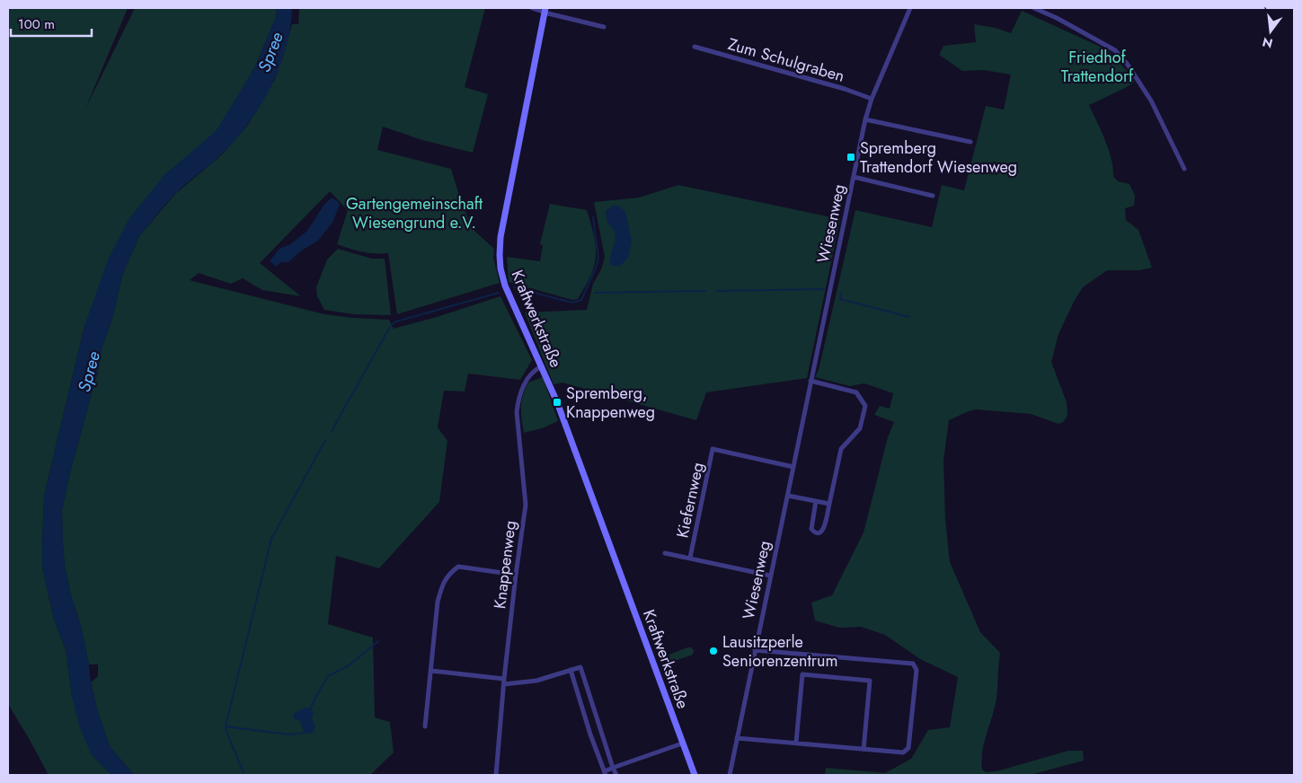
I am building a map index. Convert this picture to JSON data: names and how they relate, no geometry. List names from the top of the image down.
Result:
{
  "streets": {
    "main road": ["Kraftwerkstraße"],
    "street": [
      "Zum Schulgraben",
      "Wiesenweg",
      "Kiefernweg",
      "Knappenweg"
    ]
  },
  "crossings": [
    ["Zum Schulgraben", "Wiesenweg"],
    ["Wiesenweg", "Kiefernweg"],
    ["Kraftwerkstraße", "Knappenweg"]
  ],
  "water": ["Spree"],
  "parks": ["Friedhof Trattendorf", "Gartengemeinschaft Wiesengrund e.V."],
  "places": {
    "transit": ["Spremberg Trattendorf Wiesenweg", "Spremberg, Knappenweg"],
    "other": ["Lausitzperle Seniorenzentrum"]
  },
  "scale_bar": "100 m",
  "north": "bottom"
}
